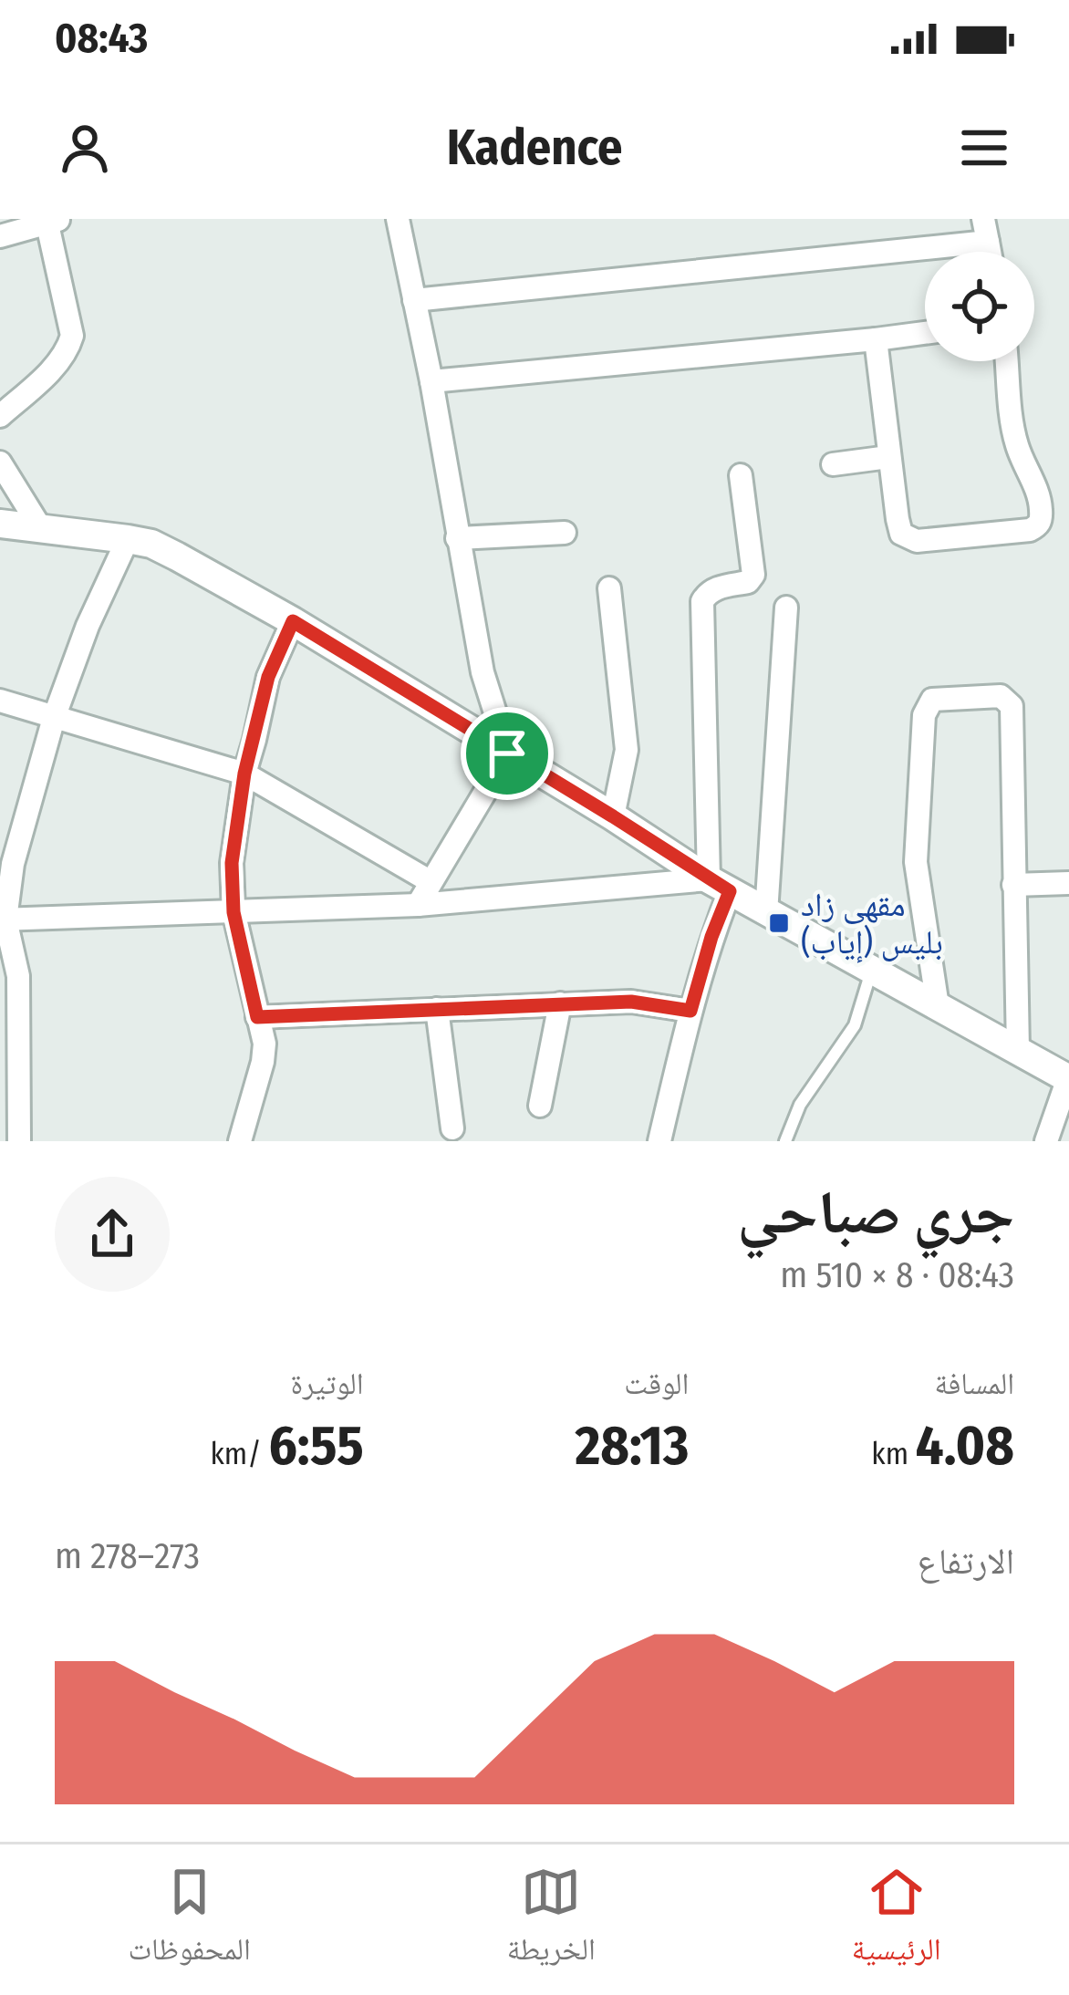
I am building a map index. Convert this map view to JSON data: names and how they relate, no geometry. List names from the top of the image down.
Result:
{
  "places": {
    "transit": ["مقهى زاد بليس (إياب)"]
  },
  "page": {
    "status": "08:43",
    "header": "Kadence",
    "heading": ["جري صباحي", "08:43 · 8 × 510 m"],
    "stats": [
      ["المسافة", "4.08 km"],
      ["الوقت", "28:13"],
      ["الوتيرة", "6:55 /km"]
    ],
    "chart": ["الارتفاع", "273–278 m"],
    "tabs": ["الرئيسية", "الخريطة", "المحفوظات"]
  }
}
